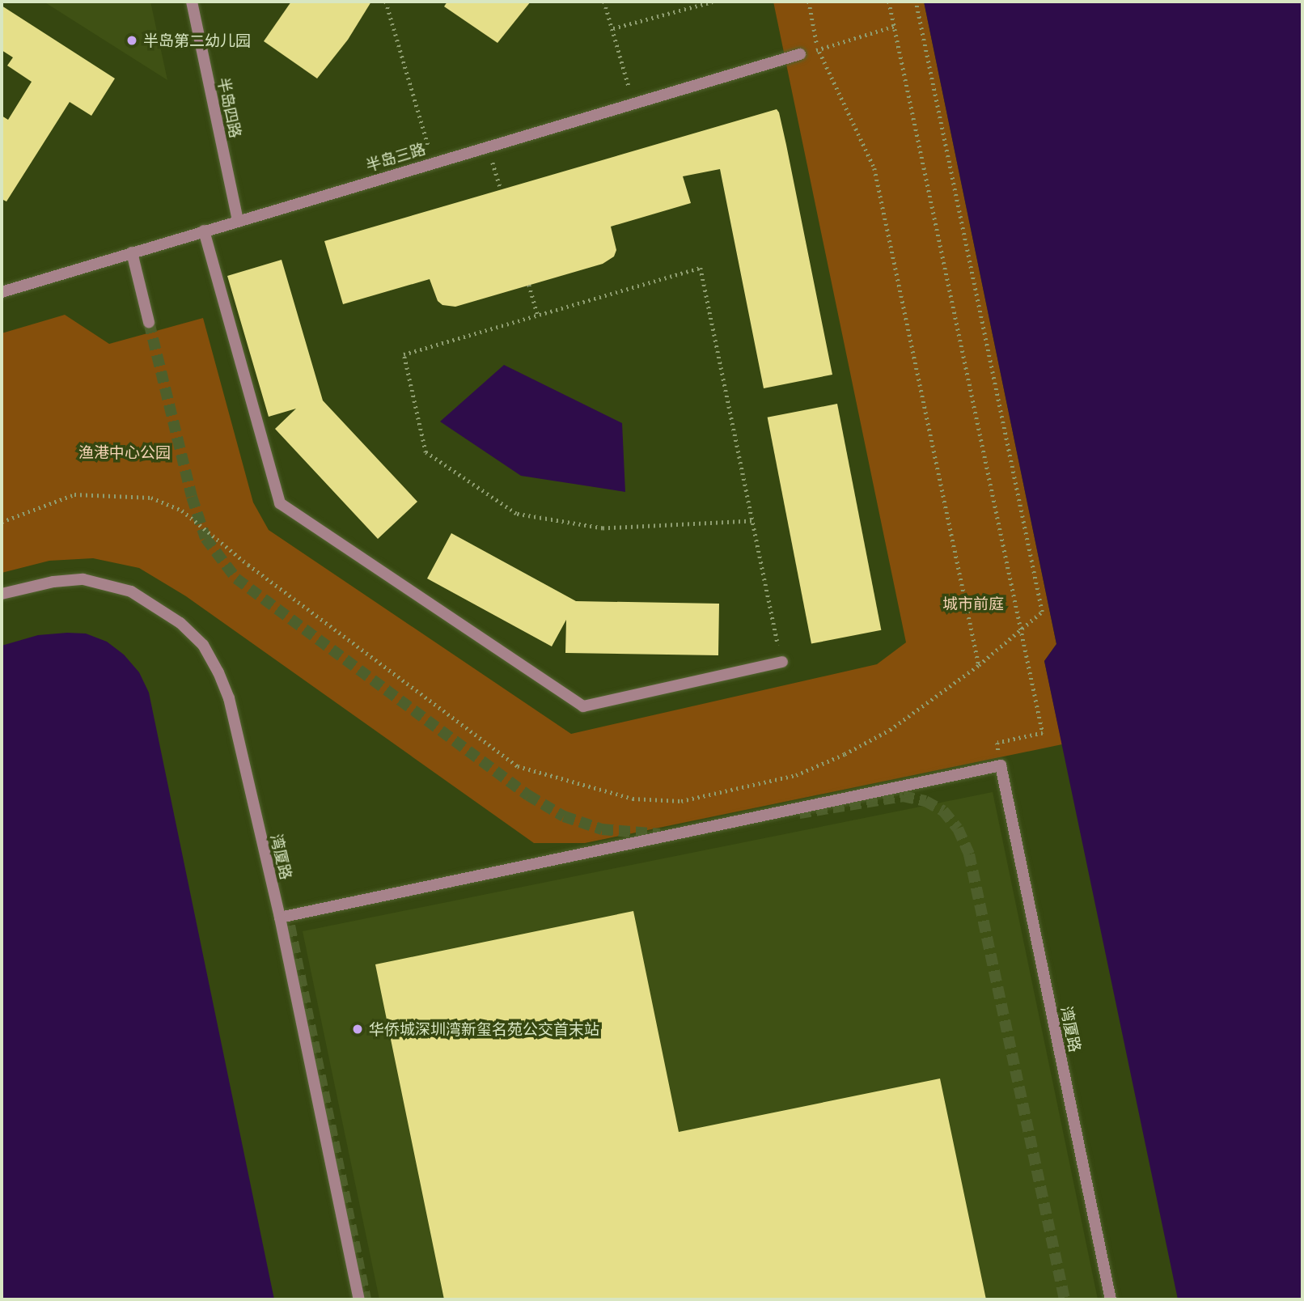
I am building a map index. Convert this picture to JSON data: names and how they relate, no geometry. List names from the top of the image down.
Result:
{
  "streets": {
    "street": ["半岛四路", "半岛三路", "湾厦路"]
  },
  "crossings": [
    ["半岛四路", "半岛三路"]
  ],
  "parks": ["渔港中心公园", "城市前庭"],
  "places": ["半岛第二幼儿园", "华侨城深圳湾新玺名苑公交首末站"]
}
